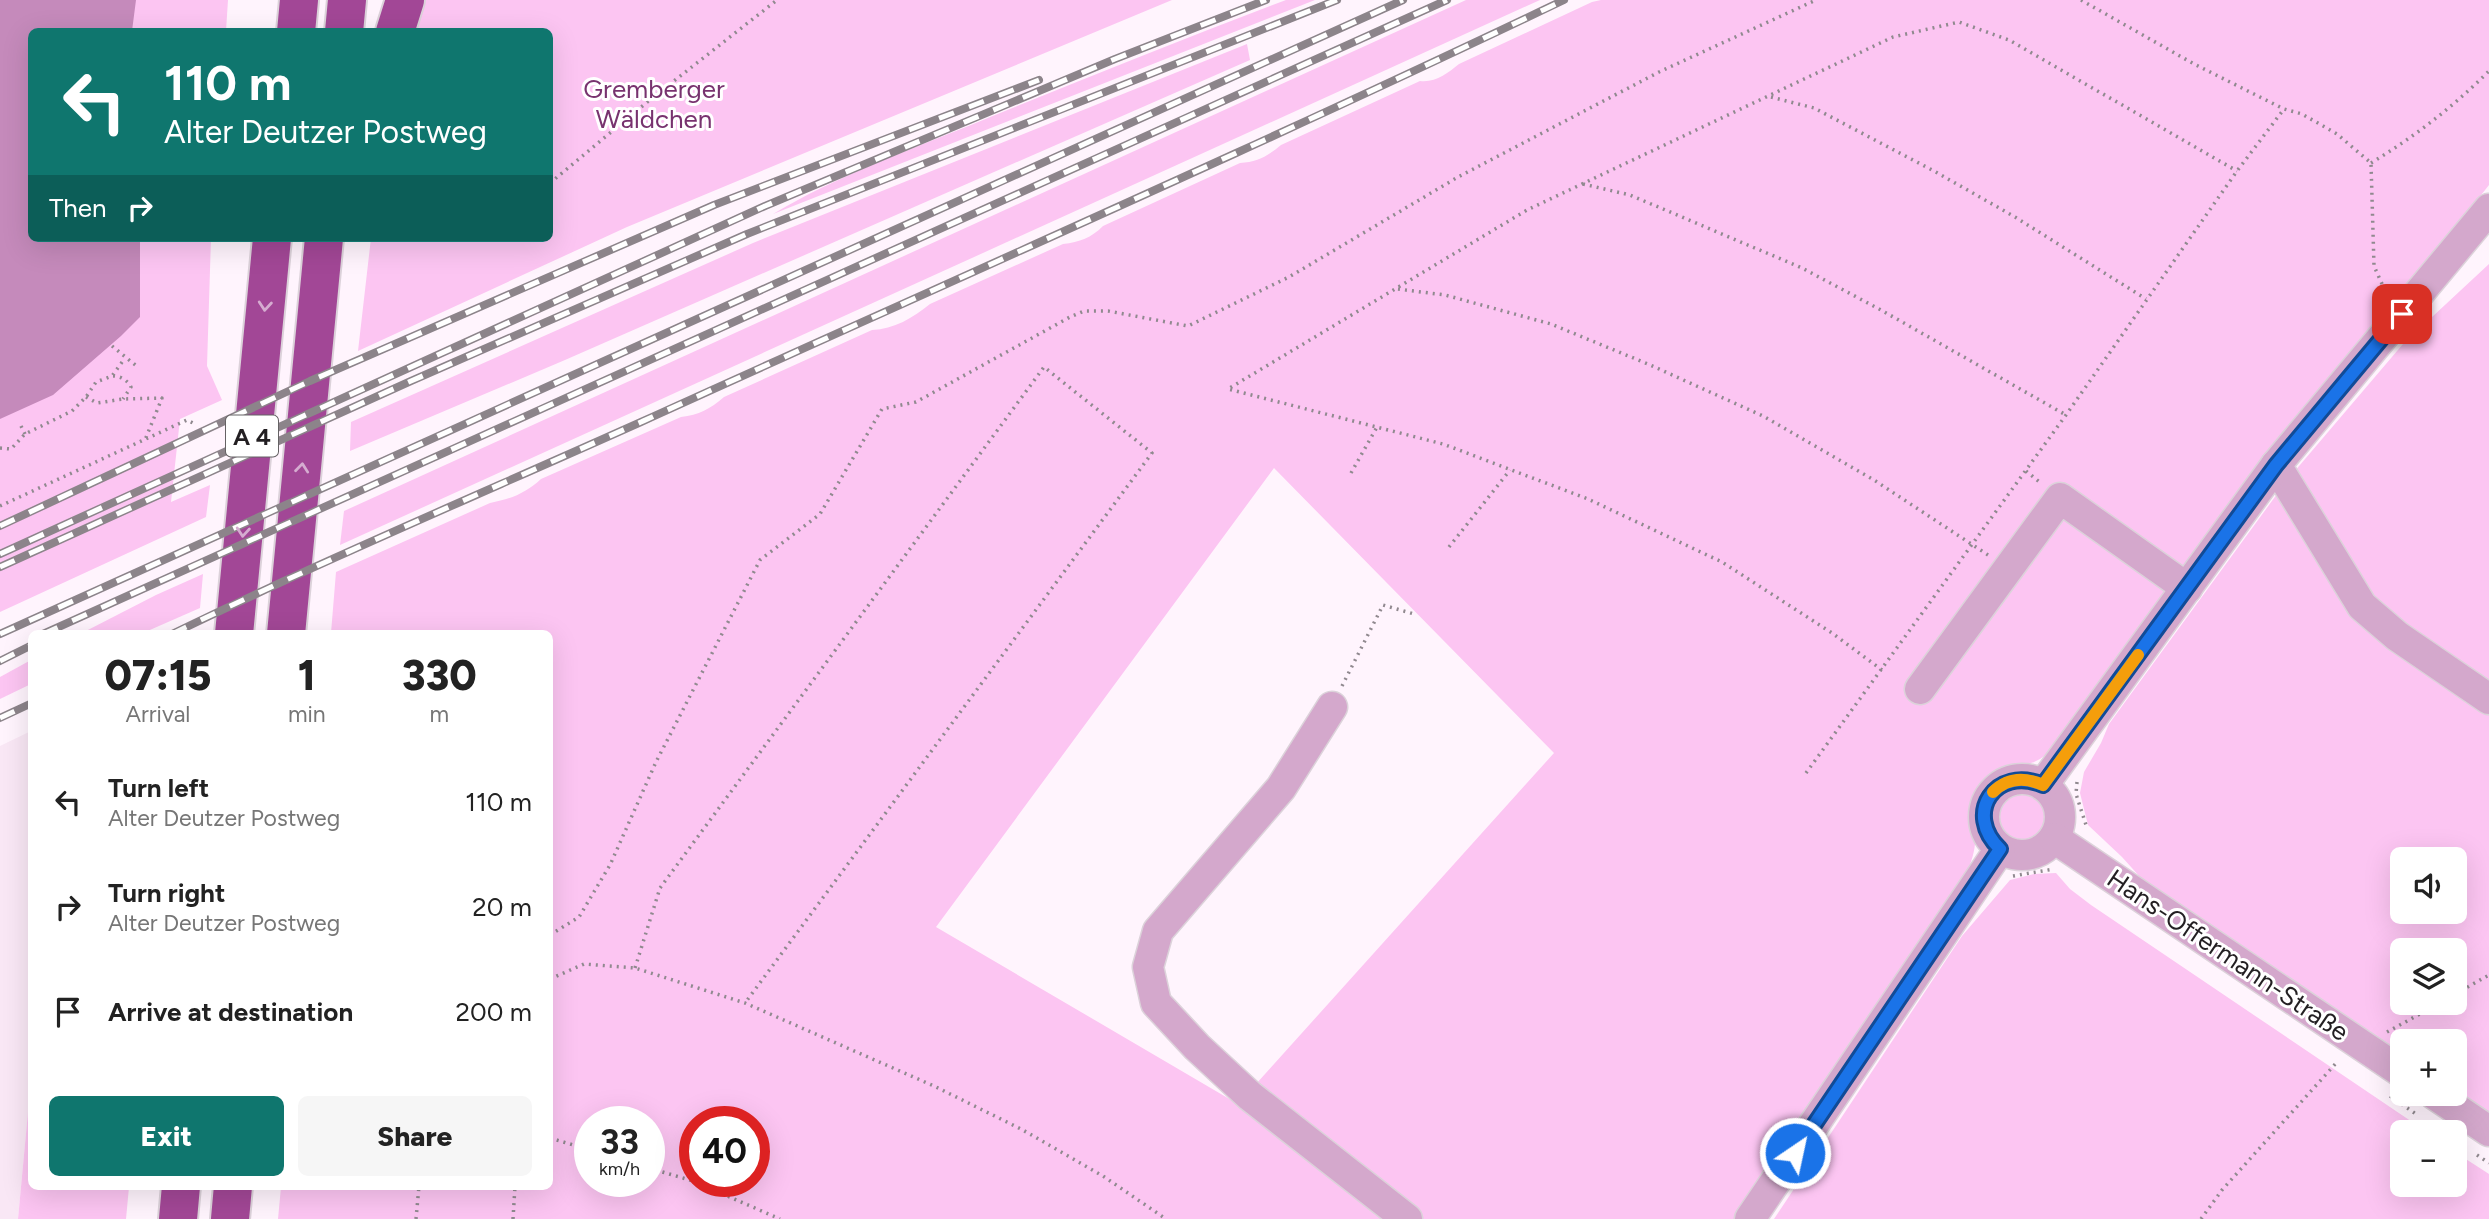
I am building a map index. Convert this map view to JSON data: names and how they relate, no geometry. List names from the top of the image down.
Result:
{
  "streets": {
    "highway": ["A 4"],
    "street": ["Hans-Offermann-Straße"]
  },
  "parks": ["Gremberger Wäldchen"],
  "page": {
    "turn": ["110 m", "Alter Deutzer Postweg"],
    "then": "Then",
    "eta": [
      "07:15",
      "Arrival",
      "1",
      "min",
      "330",
      "m"
    ],
    "list": [
      {
        "name": "Turn left",
        "note": "Alter Deutzer Postweg",
        "value": "110 m"
      },
      {
        "name": "Turn right",
        "note": "Alter Deutzer Postweg",
        "value": "20 m"
      },
      {
        "name": "Arrive at destination",
        "value": "200 m"
      }
    ],
    "map_buttons": ["+", "−"],
    "buttons": ["Exit", "Share"],
    "speed": "33 km/h",
    "limit": "40"
  }
}
